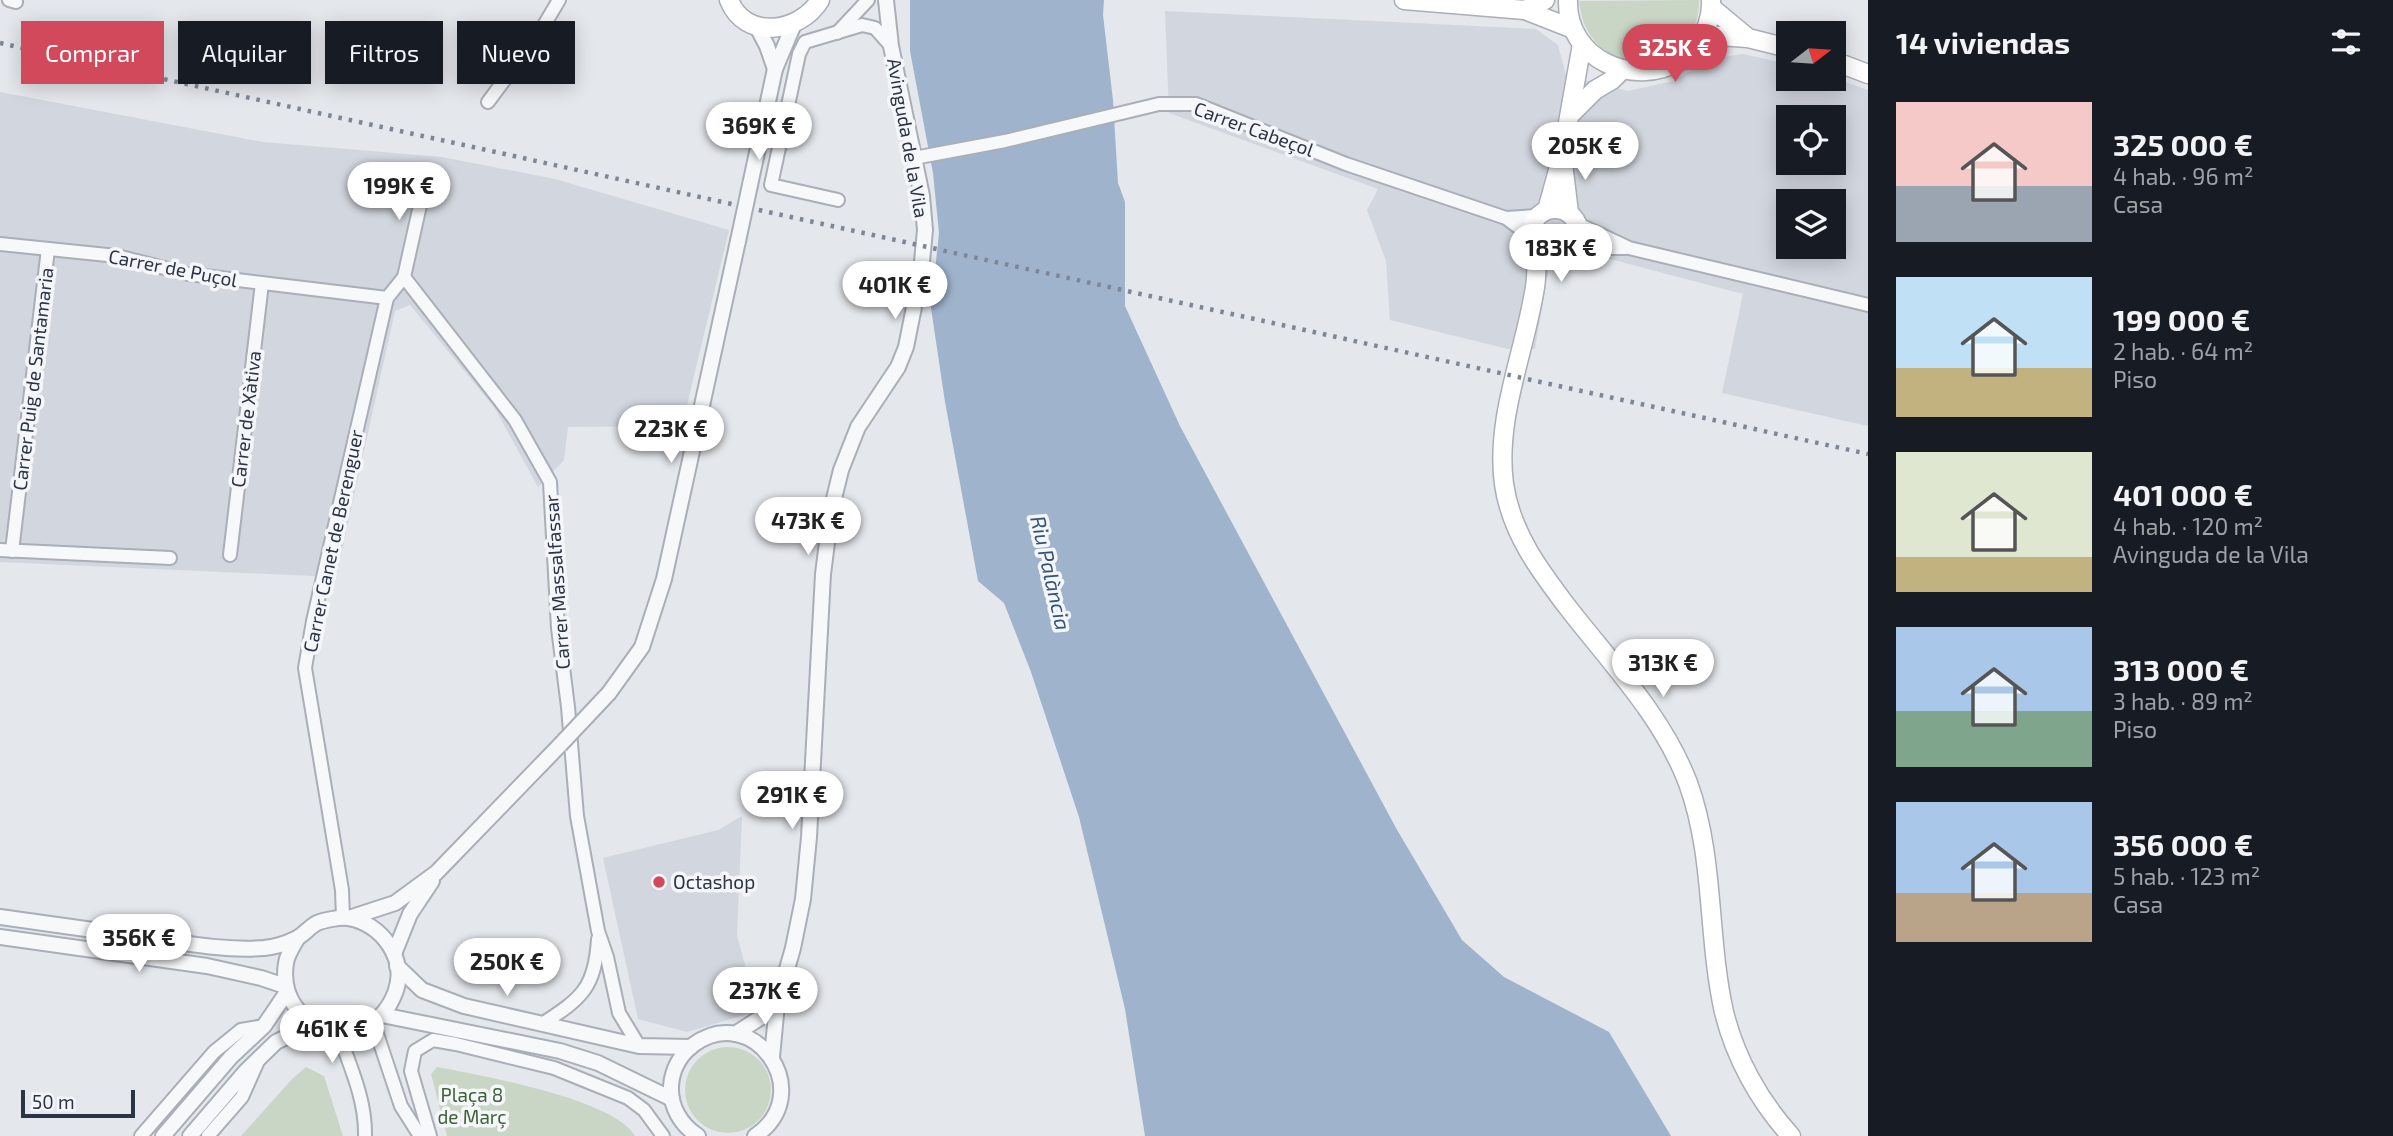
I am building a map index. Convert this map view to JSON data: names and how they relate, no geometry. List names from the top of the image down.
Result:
{
  "streets": {
    "street": [
      "Carrer Cabeçol",
      "Avinguda de la Vila",
      "Carrer de Puçol",
      "Carrer Puig de Santamaria",
      "Carrer de Xàtiva",
      "Carrer Canet de Berenguer",
      "Carrer Massalfassar"
    ]
  },
  "crossings": [
    ["Carrer Cabeçol", "Avinguda de la Vila"],
    ["Carrer de Puçol", "Carrer Puig de Santamaria"],
    ["Carrer de Puçol", "Carrer de Xàtiva"],
    ["Carrer de Puçol", "Carrer Canet de Berenguer"],
    ["Carrer Canet de Berenguer", "Carrer Massalfassar"]
  ],
  "water": ["Riu Palància"],
  "parks": ["Plaça 8 de Març"],
  "places": ["Octashop"],
  "scale_bar": "50 m",
  "north": "right",
  "page": {
    "heading": "14 viviendas",
    "chip": [
      "Comprar",
      "Alquilar",
      "Filtros",
      "Nuevo"
    ],
    "price": [
      "325K €",
      "369K €",
      "205K €",
      "199K €",
      "183K €",
      "401K €",
      "223K €",
      "473K €",
      "313K €",
      "291K €",
      "356K €",
      "250K €",
      "237K €",
      "461K €"
    ],
    "list": [
      {
        "name": "325 000 €",
        "note": "4 hab. · 96 m² · Casa"
      },
      {
        "name": "199 000 €",
        "note": "2 hab. · 64 m² · Piso"
      },
      {
        "name": "401 000 €",
        "note": "4 hab. · 120 m² · Avinguda de la Vila"
      },
      {
        "name": "313 000 €",
        "note": "3 hab. · 89 m² · Piso"
      },
      {
        "name": "356 000 €",
        "note": "5 hab. · 123 m² · Casa"
      }
    ],
    "scale": "50 m"
  }
}
